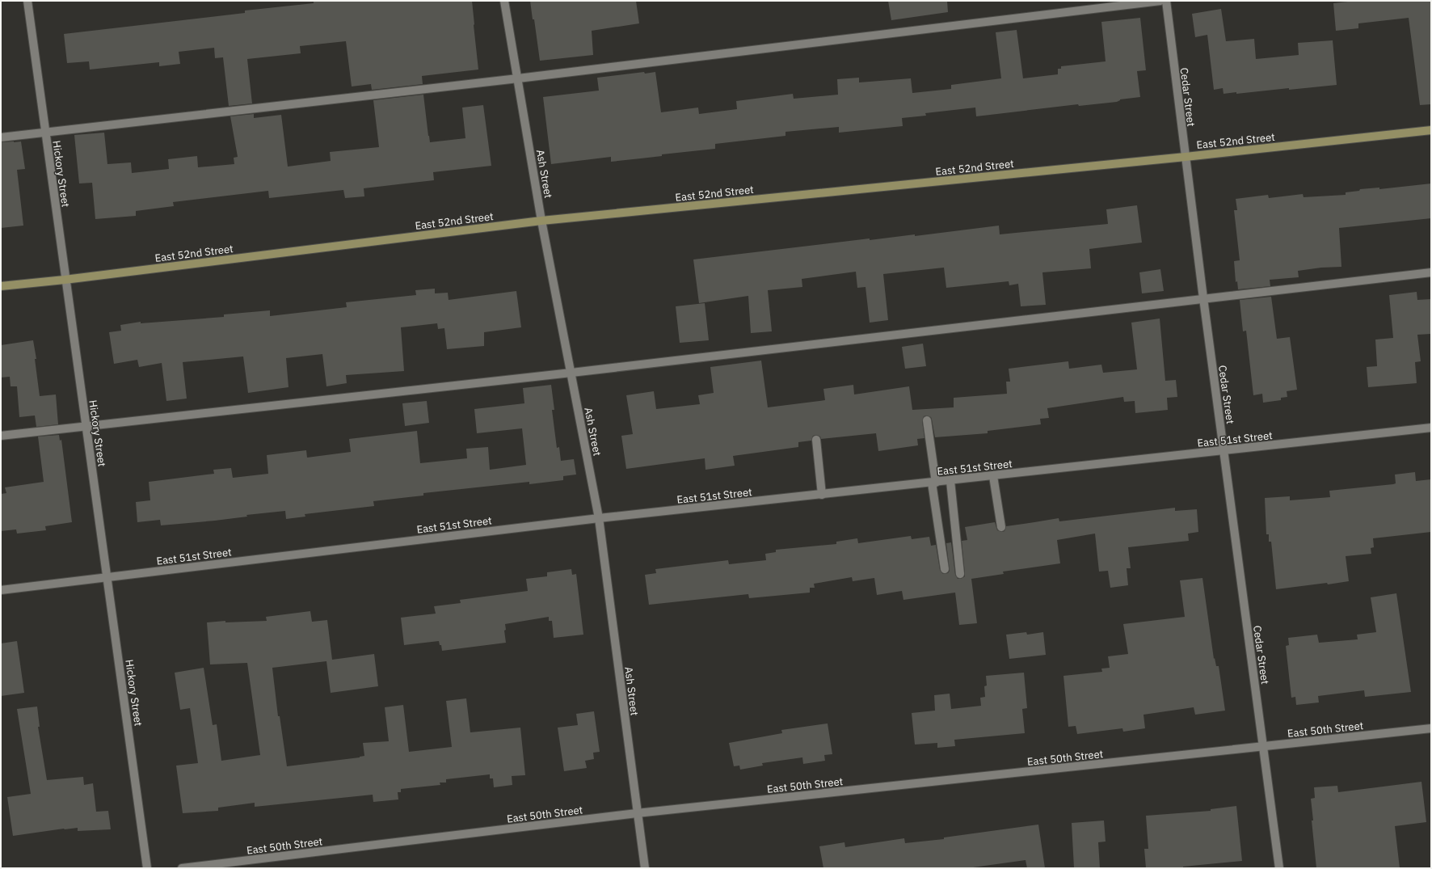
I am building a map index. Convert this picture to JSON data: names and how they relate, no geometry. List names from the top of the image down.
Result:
{
  "streets": {
    "main road": ["East 52nd Street"],
    "street": [
      "Cedar Street",
      "Hickory Street",
      "Ash Street",
      "East 51st Street",
      "East 50th Street"
    ]
  },
  "crossings": [
    ["Cedar Street", "East 52nd Street"],
    ["Cedar Street", "East 51st Street"],
    ["Cedar Street", "East 50th Street"],
    ["East 52nd Street", "Hickory Street"],
    ["East 52nd Street", "Ash Street"],
    ["Hickory Street", "East 51st Street"],
    ["Ash Street", "East 51st Street"],
    ["Ash Street", "East 50th Street"]
  ]
}
